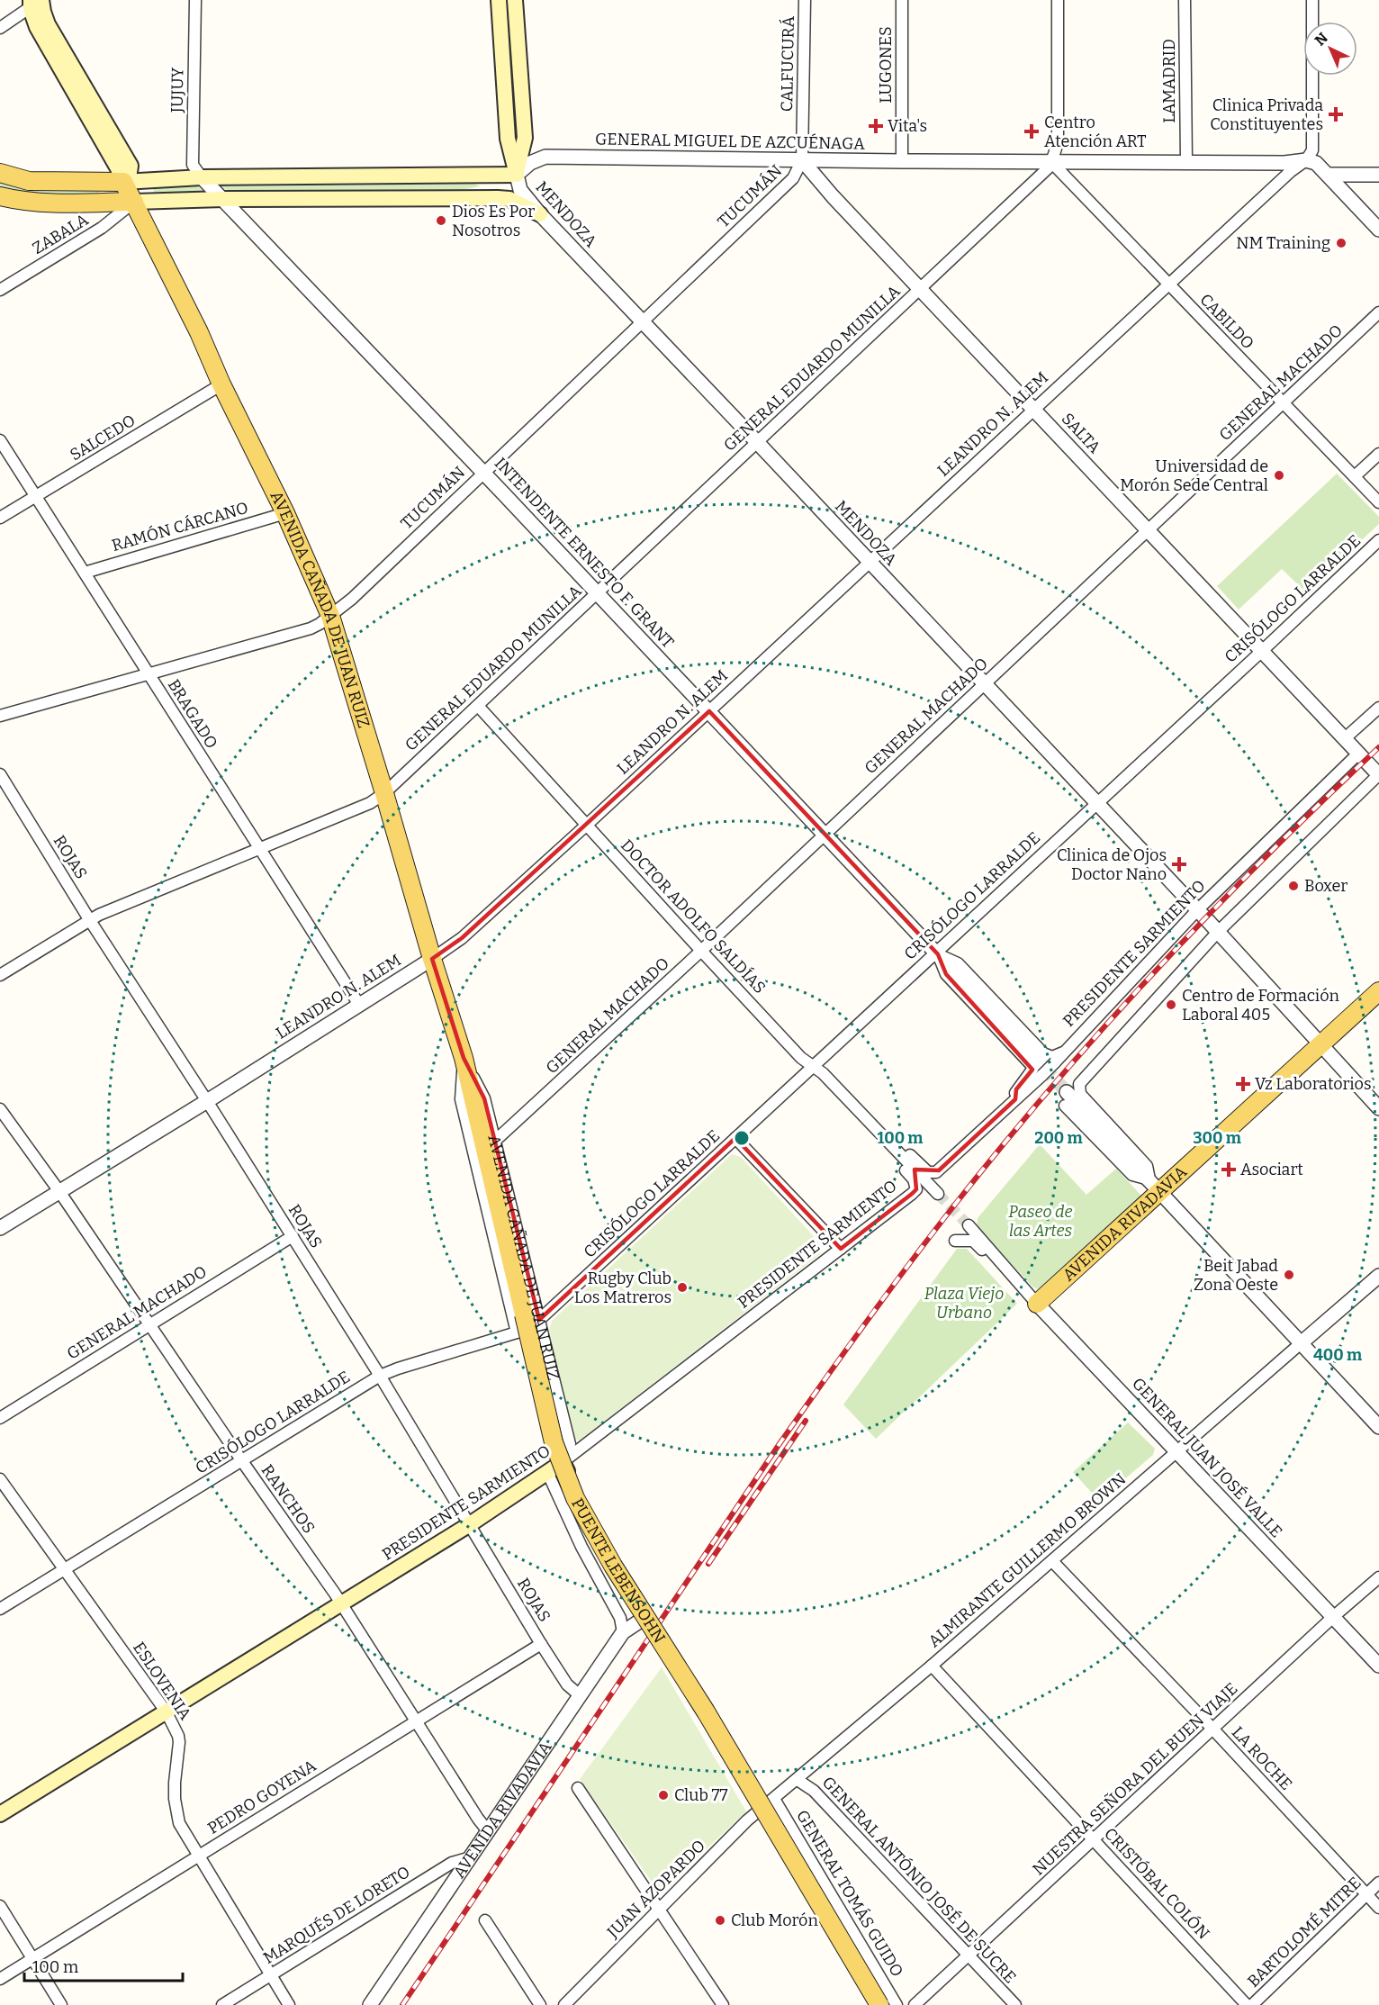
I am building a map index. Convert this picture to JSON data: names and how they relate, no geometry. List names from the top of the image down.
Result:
{
  "streets": {
    "main road": [
      "AVENIDA CAÑADA DE JUAN RUIZ",
      "PRESIDENTE SARMIENTO",
      "AVENIDA RIVADAVIA",
      "PUENTE LEBENSOHN"
    ],
    "street": [
      "CALFUCURÁ",
      "LUGONES",
      "LAMADRID",
      "JUJUY",
      "GENERAL MIGUEL DE AZCUÉNAGA",
      "TUCUMÁN",
      "MENDOZA",
      "ZABALA",
      "CABILDO",
      "GENERAL EDUARDO MUNILLA",
      "GENERAL MACHADO",
      "LEANDRO N. ALEM",
      "SALTA",
      "SALCEDO",
      "RAMÓN CÁRCANO",
      "INTENDENTE ERNESTO F. GRANT",
      "CRISÓLOGO LARRALDE",
      "BRAGADO",
      "ROJAS",
      "DOCTOR ADOLFO SALDÍAS",
      "GENERAL JUAN JOSÉ VALLE",
      "RANCHOS",
      "ALMIRANTE GUILLERMO BROWN",
      "ESLOVENIA",
      "LA ROCHE",
      "NUESTRA SEÑORA DEL BUEN VIAJE",
      "PEDRO GOYENA",
      "GENERAL ANTÓNIO JOSÉ DE SUCRE",
      "CRISTÓBAL COLÓN",
      "JUAN AZOPARDO",
      "GENERAL TOMÁS GUIDO",
      "MARQUÉS DE LORETO",
      "BARTOLOMÉ MITRE"
    ]
  },
  "crossings": [
    ["CALFUCURÁ", "GENERAL MIGUEL DE AZCUÉNAGA"],
    ["CALFUCURÁ", "TUCUMÁN"],
    ["CALFUCURÁ", "SALTA"],
    ["LUGONES", "GENERAL MIGUEL DE AZCUÉNAGA"],
    ["LAMADRID", "GENERAL MIGUEL DE AZCUÉNAGA"],
    ["JUJUY", "INTENDENTE ERNESTO F. GRANT"],
    ["GENERAL MIGUEL DE AZCUÉNAGA", "TUCUMÁN"],
    ["GENERAL MIGUEL DE AZCUÉNAGA", "MENDOZA"],
    ["GENERAL MIGUEL DE AZCUÉNAGA", "CABILDO"],
    ["GENERAL MIGUEL DE AZCUÉNAGA", "GENERAL EDUARDO MUNILLA"],
    ["GENERAL MIGUEL DE AZCUÉNAGA", "LEANDRO N. ALEM"],
    ["GENERAL MIGUEL DE AZCUÉNAGA", "SALTA"],
    ["TUCUMÁN", "MENDOZA"],
    ["TUCUMÁN", "SALTA"],
    ["TUCUMÁN", "INTENDENTE ERNESTO F. GRANT"],
    ["TUCUMÁN", "AVENIDA CAÑADA DE JUAN RUIZ"],
    ["TUCUMÁN", "BRAGADO"],
    ["MENDOZA", "GENERAL EDUARDO MUNILLA"],
    ["MENDOZA", "GENERAL MACHADO"],
    ["MENDOZA", "LEANDRO N. ALEM"],
    ["MENDOZA", "CRISÓLOGO LARRALDE"],
    ["MENDOZA", "PRESIDENTE SARMIENTO"],
    ["MENDOZA", "AVENIDA RIVADAVIA"],
    ["ZABALA", "AVENIDA CAÑADA DE JUAN RUIZ"],
    ["CABILDO", "GENERAL EDUARDO MUNILLA"],
    ["CABILDO", "GENERAL MACHADO"],
    ["CABILDO", "LEANDRO N. ALEM"],
    ["GENERAL EDUARDO MUNILLA", "SALTA"],
    ["GENERAL EDUARDO MUNILLA", "INTENDENTE ERNESTO F. GRANT"],
    ["GENERAL EDUARDO MUNILLA", "AVENIDA CAÑADA DE JUAN RUIZ"],
    ["GENERAL EDUARDO MUNILLA", "BRAGADO"],
    ["GENERAL EDUARDO MUNILLA", "ROJAS"],
    ["GENERAL EDUARDO MUNILLA", "DOCTOR ADOLFO SALDÍAS"],
    ["GENERAL MACHADO", "SALTA"],
    ["GENERAL MACHADO", "INTENDENTE ERNESTO F. GRANT"],
    ["GENERAL MACHADO", "AVENIDA CAÑADA DE JUAN RUIZ"],
    ["GENERAL MACHADO", "ROJAS"],
    ["GENERAL MACHADO", "DOCTOR ADOLFO SALDÍAS"],
    ["GENERAL MACHADO", "RANCHOS"],
    ["LEANDRO N. ALEM", "SALTA"],
    ["LEANDRO N. ALEM", "INTENDENTE ERNESTO F. GRANT"],
    ["LEANDRO N. ALEM", "AVENIDA CAÑADA DE JUAN RUIZ"],
    ["LEANDRO N. ALEM", "BRAGADO"],
    ["LEANDRO N. ALEM", "ROJAS"],
    ["LEANDRO N. ALEM", "DOCTOR ADOLFO SALDÍAS"],
    ["LEANDRO N. ALEM", "RANCHOS"],
    ["SALTA", "CRISÓLOGO LARRALDE"],
    ["SALTA", "PRESIDENTE SARMIENTO"],
    ["SALCEDO", "AVENIDA CAÑADA DE JUAN RUIZ"],
    ["SALCEDO", "BRAGADO"],
    ["RAMÓN CÁRCANO", "AVENIDA CAÑADA DE JUAN RUIZ"],
    ["RAMÓN CÁRCANO", "BRAGADO"],
    ["INTENDENTE ERNESTO F. GRANT", "CRISÓLOGO LARRALDE"],
    ["INTENDENTE ERNESTO F. GRANT", "PRESIDENTE SARMIENTO"],
    ["CRISÓLOGO LARRALDE", "AVENIDA CAÑADA DE JUAN RUIZ"],
    ["CRISÓLOGO LARRALDE", "ROJAS"],
    ["CRISÓLOGO LARRALDE", "DOCTOR ADOLFO SALDÍAS"],
    ["CRISÓLOGO LARRALDE", "RANCHOS"],
    ["CRISÓLOGO LARRALDE", "PUENTE LEBENSOHN"],
    ["CRISÓLOGO LARRALDE", "ESLOVENIA"],
    ["AVENIDA CAÑADA DE JUAN RUIZ", "PRESIDENTE SARMIENTO"],
    ["AVENIDA CAÑADA DE JUAN RUIZ", "AVENIDA RIVADAVIA"],
    ["AVENIDA CAÑADA DE JUAN RUIZ", "ALMIRANTE GUILLERMO BROWN"],
    ["AVENIDA CAÑADA DE JUAN RUIZ", "PUENTE LEBENSOHN"],
    ["AVENIDA CAÑADA DE JUAN RUIZ", "JUAN AZOPARDO"],
    ["AVENIDA CAÑADA DE JUAN RUIZ", "GENERAL TOMÁS GUIDO"],
    ["ROJAS", "PRESIDENTE SARMIENTO"],
    ["ROJAS", "AVENIDA RIVADAVIA"],
    ["ROJAS", "PEDRO GOYENA"],
    ["DOCTOR ADOLFO SALDÍAS", "PRESIDENTE SARMIENTO"],
    ["PRESIDENTE SARMIENTO", "RANCHOS"],
    ["PRESIDENTE SARMIENTO", "ESLOVENIA"],
    ["AVENIDA RIVADAVIA", "GENERAL JUAN JOSÉ VALLE"],
    ["AVENIDA RIVADAVIA", "RANCHOS"],
    ["AVENIDA RIVADAVIA", "MARQUÉS DE LORETO"],
    ["GENERAL JUAN JOSÉ VALLE", "ALMIRANTE GUILLERMO BROWN"],
    ["GENERAL JUAN JOSÉ VALLE", "NUESTRA SEÑORA DEL BUEN VIAJE"],
    ["RANCHOS", "PEDRO GOYENA"],
    ["ALMIRANTE GUILLERMO BROWN", "LA ROCHE"],
    ["ALMIRANTE GUILLERMO BROWN", "GENERAL ANTÓNIO JOSÉ DE SUCRE"],
    ["ALMIRANTE GUILLERMO BROWN", "CRISTÓBAL COLÓN"],
    ["ALMIRANTE GUILLERMO BROWN", "JUAN AZOPARDO"],
    ["ALMIRANTE GUILLERMO BROWN", "GENERAL TOMÁS GUIDO"],
    ["ESLOVENIA", "PEDRO GOYENA"],
    ["ESLOVENIA", "MARQUÉS DE LORETO"],
    ["LA ROCHE", "NUESTRA SEÑORA DEL BUEN VIAJE"],
    ["LA ROCHE", "BARTOLOMÉ MITRE"],
    ["NUESTRA SEÑORA DEL BUEN VIAJE", "GENERAL ANTÓNIO JOSÉ DE SUCRE"],
    ["NUESTRA SEÑORA DEL BUEN VIAJE", "CRISTÓBAL COLÓN"],
    ["JUAN AZOPARDO", "GENERAL TOMÁS GUIDO"]
  ],
  "parks": ["Paseo de las Artes", "Plaza Viejo Urbano"],
  "places": {
    "health": [
      "Clinica Privada Constituyentes",
      "Vita's",
      "Centro Atención ART",
      "Clinica de Ojos Doctor Nano",
      "Vz Laboratorios",
      "Asociart"
    ],
    "other": [
      "Dios Es Por Nosotros",
      "NM Training",
      "Universidad de Morón Sede Central",
      "Boxer",
      "Centro de Formación Laboral 405",
      "Beit Jabad Zona Oeste",
      "Rugby Club Los Matreros",
      "Club 77",
      "Club Morón"
    ]
  },
  "scale_bar": "100 m",
  "north": "top left",
  "rings": [
    "100 m",
    "200 m",
    "300 m",
    "400 m"
  ]
}
